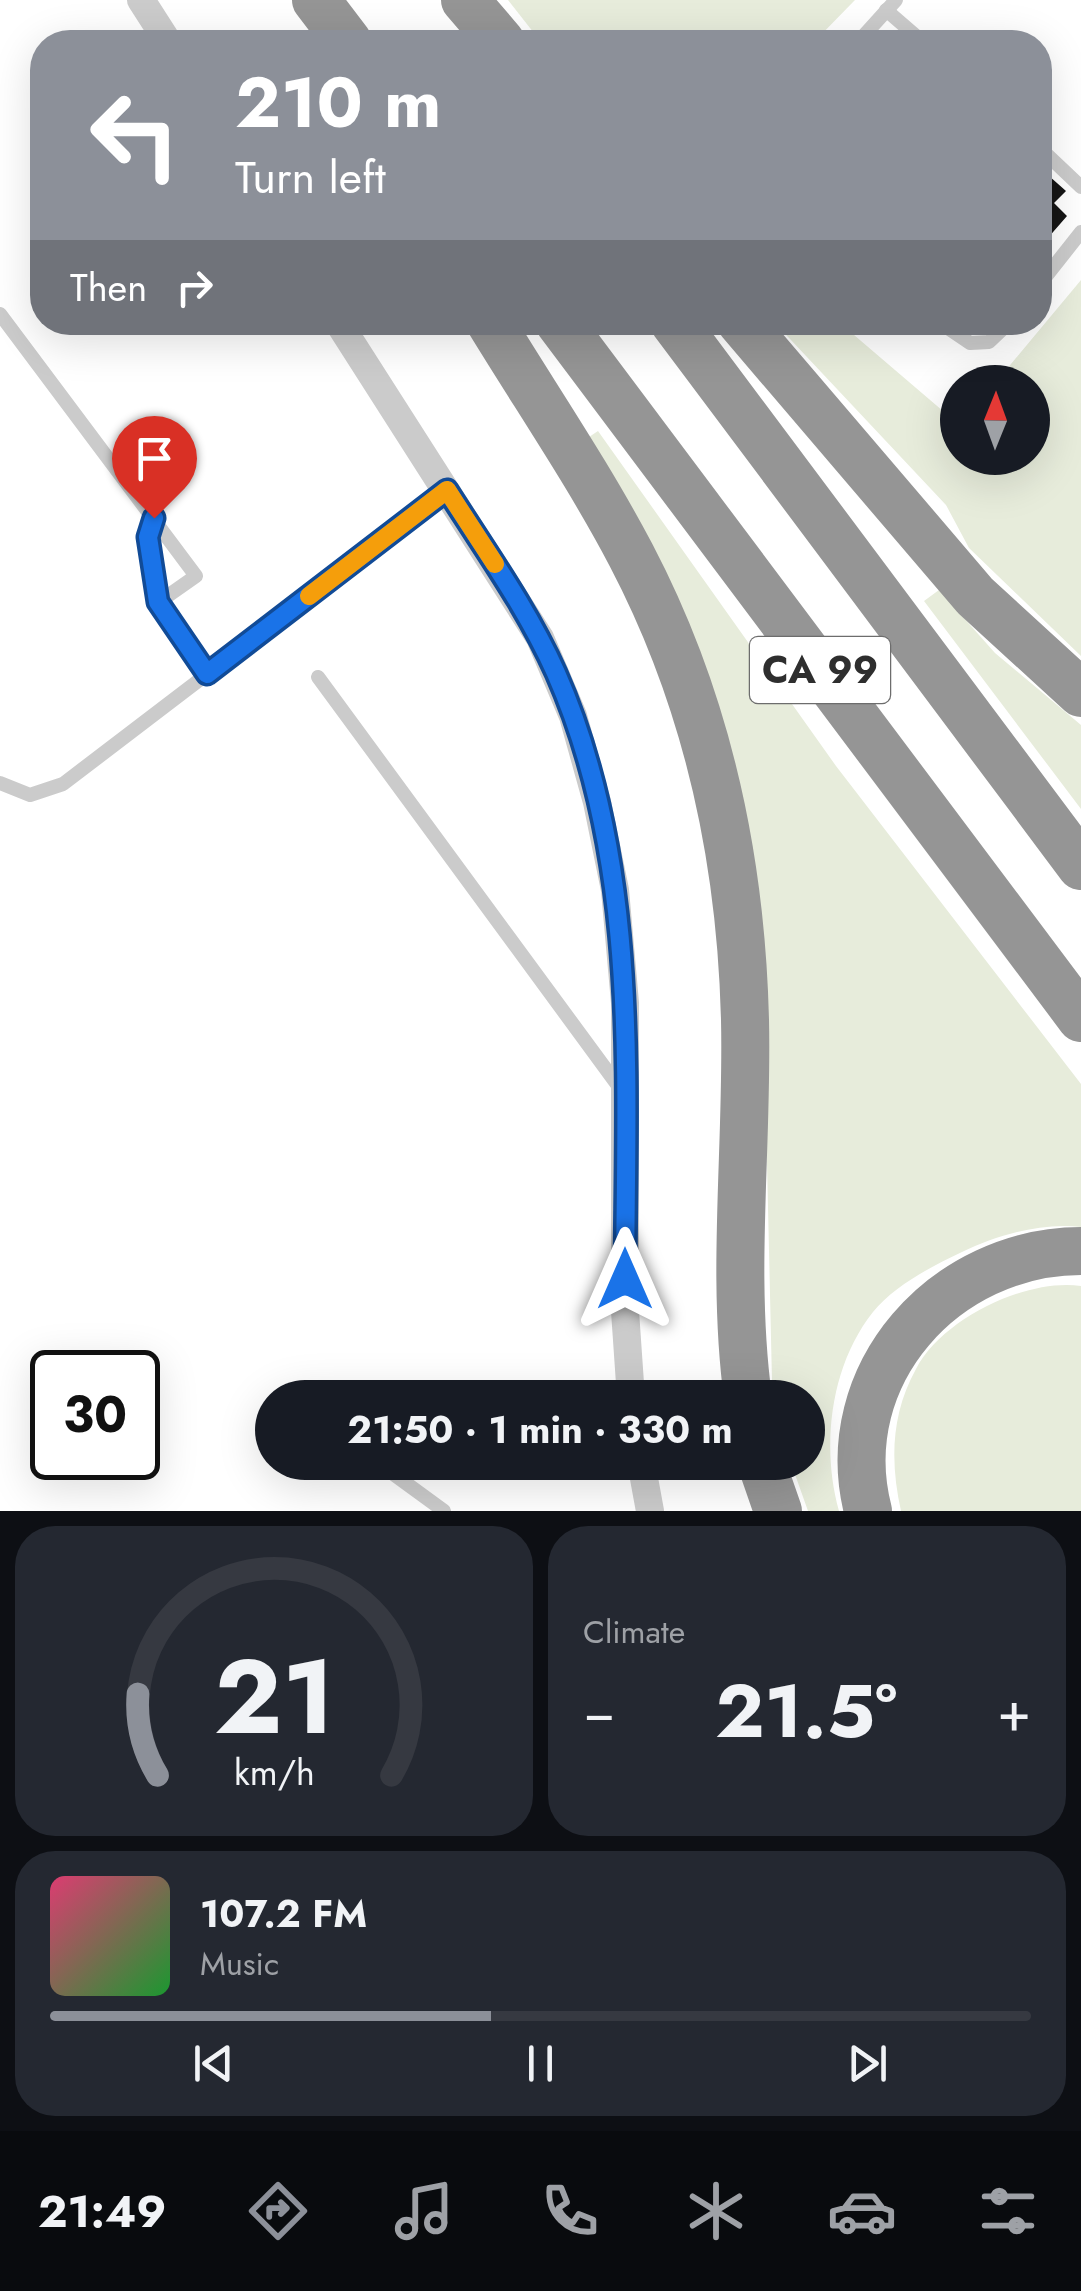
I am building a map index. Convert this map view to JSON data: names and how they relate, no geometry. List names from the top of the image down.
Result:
{
  "streets": {
    "highway": ["CA 99"]
  },
  "north": "top",
  "page": {
    "turn": ["210 m", "Turn left"],
    "then": "Then",
    "limit": "30",
    "trip": "21:50 · 1 min · 330 m",
    "tile": "Climate",
    "heat": ["−", "21.5°", "+"],
    "song": ["107.2 FM", "Music"],
    "tabs": "21:49",
    "gauge": ["21", "km/h"]
  }
}
